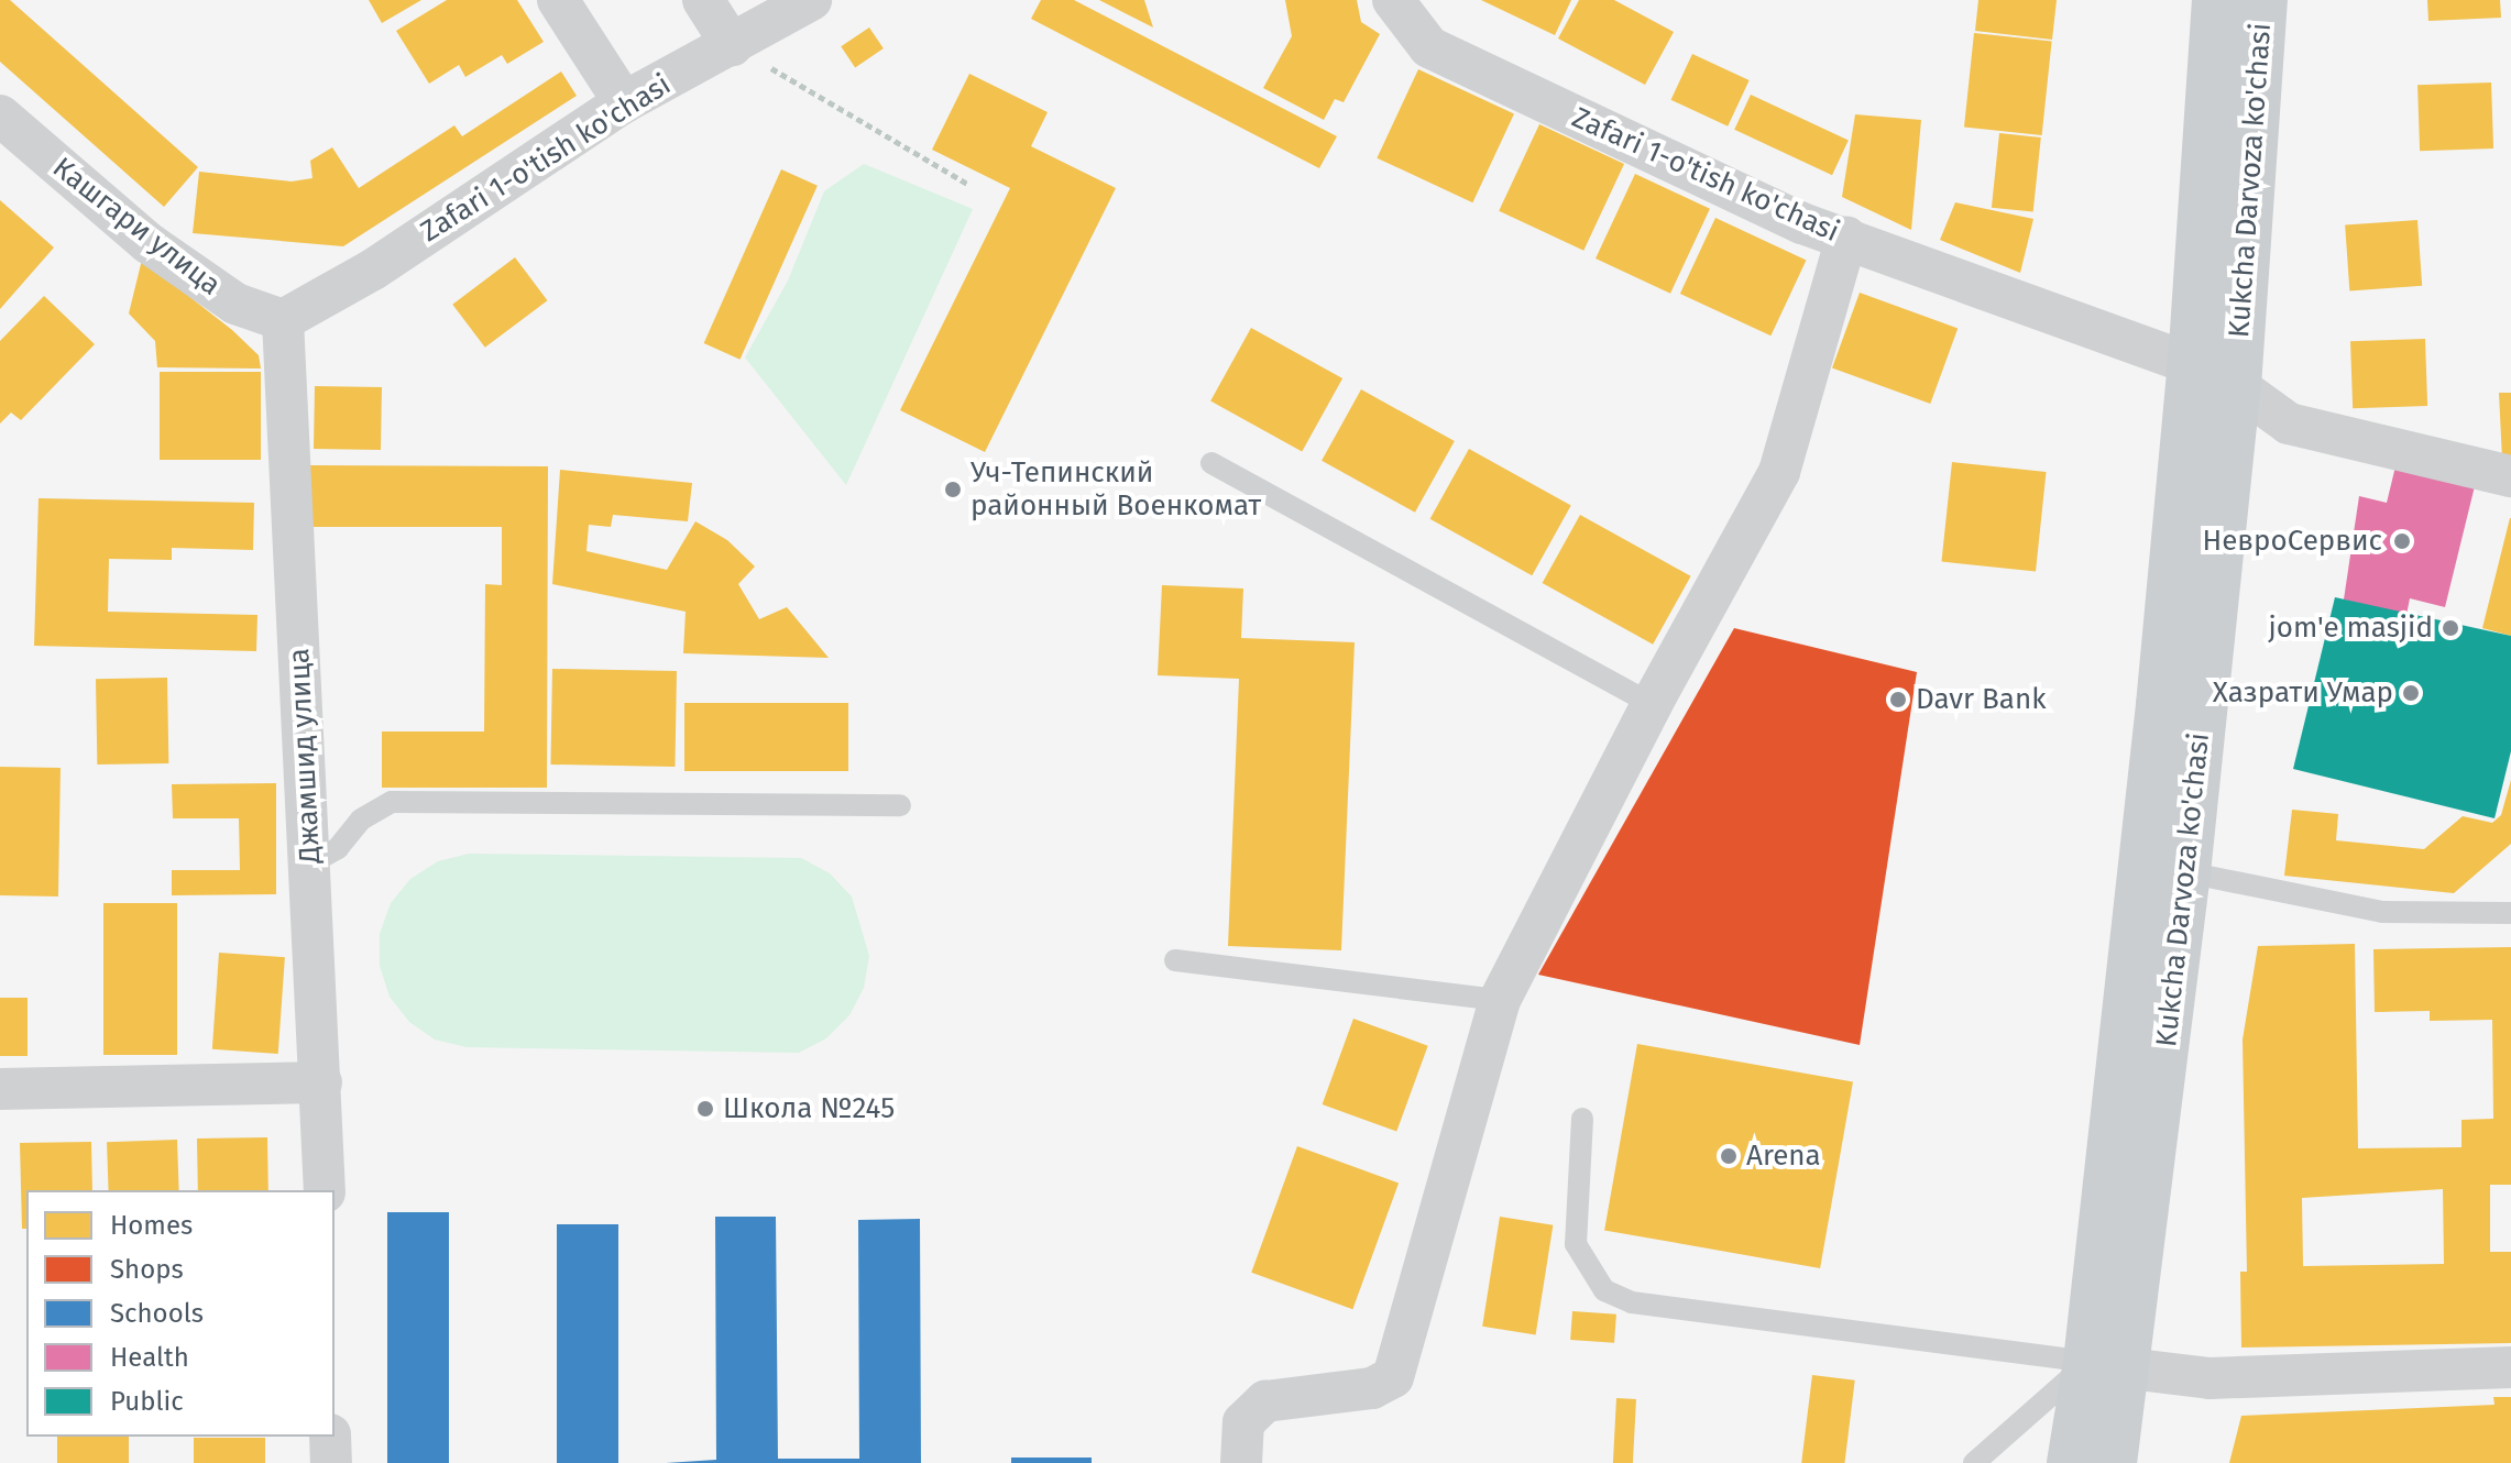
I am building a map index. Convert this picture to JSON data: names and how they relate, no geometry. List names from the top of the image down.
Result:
{
  "streets": {
    "main road": ["Kukcha Darvoza ko'chasi"],
    "street": ["Zafari 1-o'tish ko'chasi", "Кашгари улица", "Джамшид улица"]
  },
  "crossings": [
    ["Zafari 1-o'tish ko'chasi", "Kukcha Darvoza ko'chasi"],
    ["Zafari 1-o'tish ko'chasi", "Кашгари улица"],
    ["Zafari 1-o'tish ko'chasi", "Джамшид улица"],
    ["Кашгари улица", "Джамшид улица"]
  ],
  "places": [
    "Уч-Тепинский районный Военкомат",
    "НевроСервис",
    "jom'e masjid",
    "Хазрати Умар",
    "Davr Bank",
    "Школа №245",
    "Arena"
  ],
  "legend": [
    "Homes",
    "Shops",
    "Schools",
    "Health",
    "Public"
  ]
}
